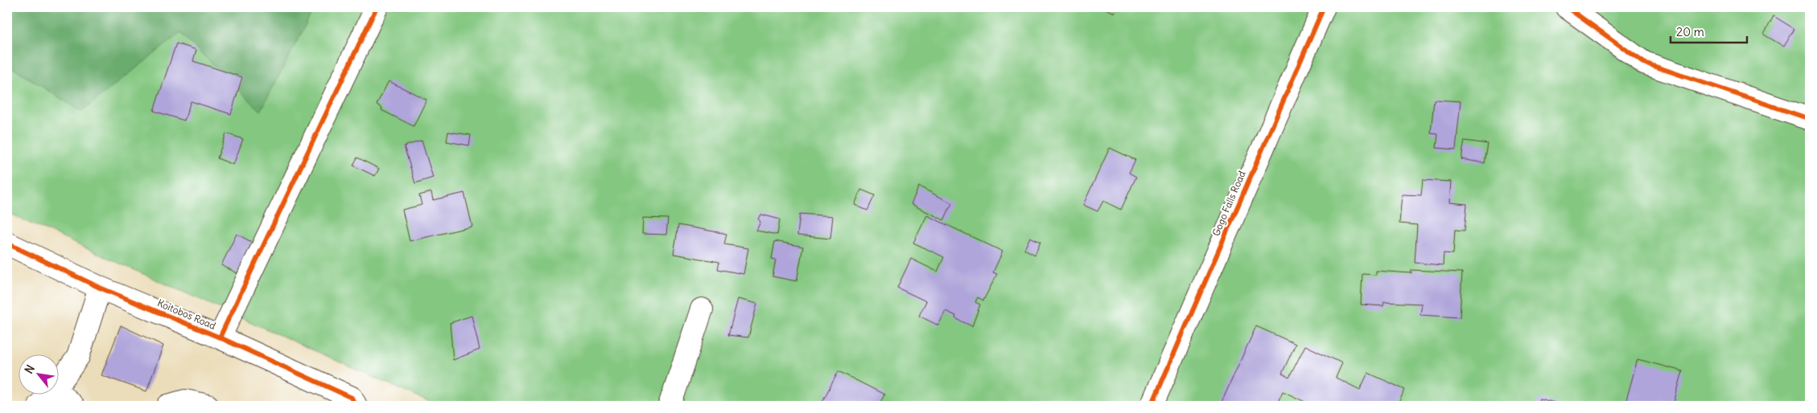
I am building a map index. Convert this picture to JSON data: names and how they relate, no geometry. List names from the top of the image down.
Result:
{
  "streets": {
    "street": ["Gogo Falls Road", "Koitobos Road"]
  },
  "scale_bar": "20 m",
  "north": "top left"
}
